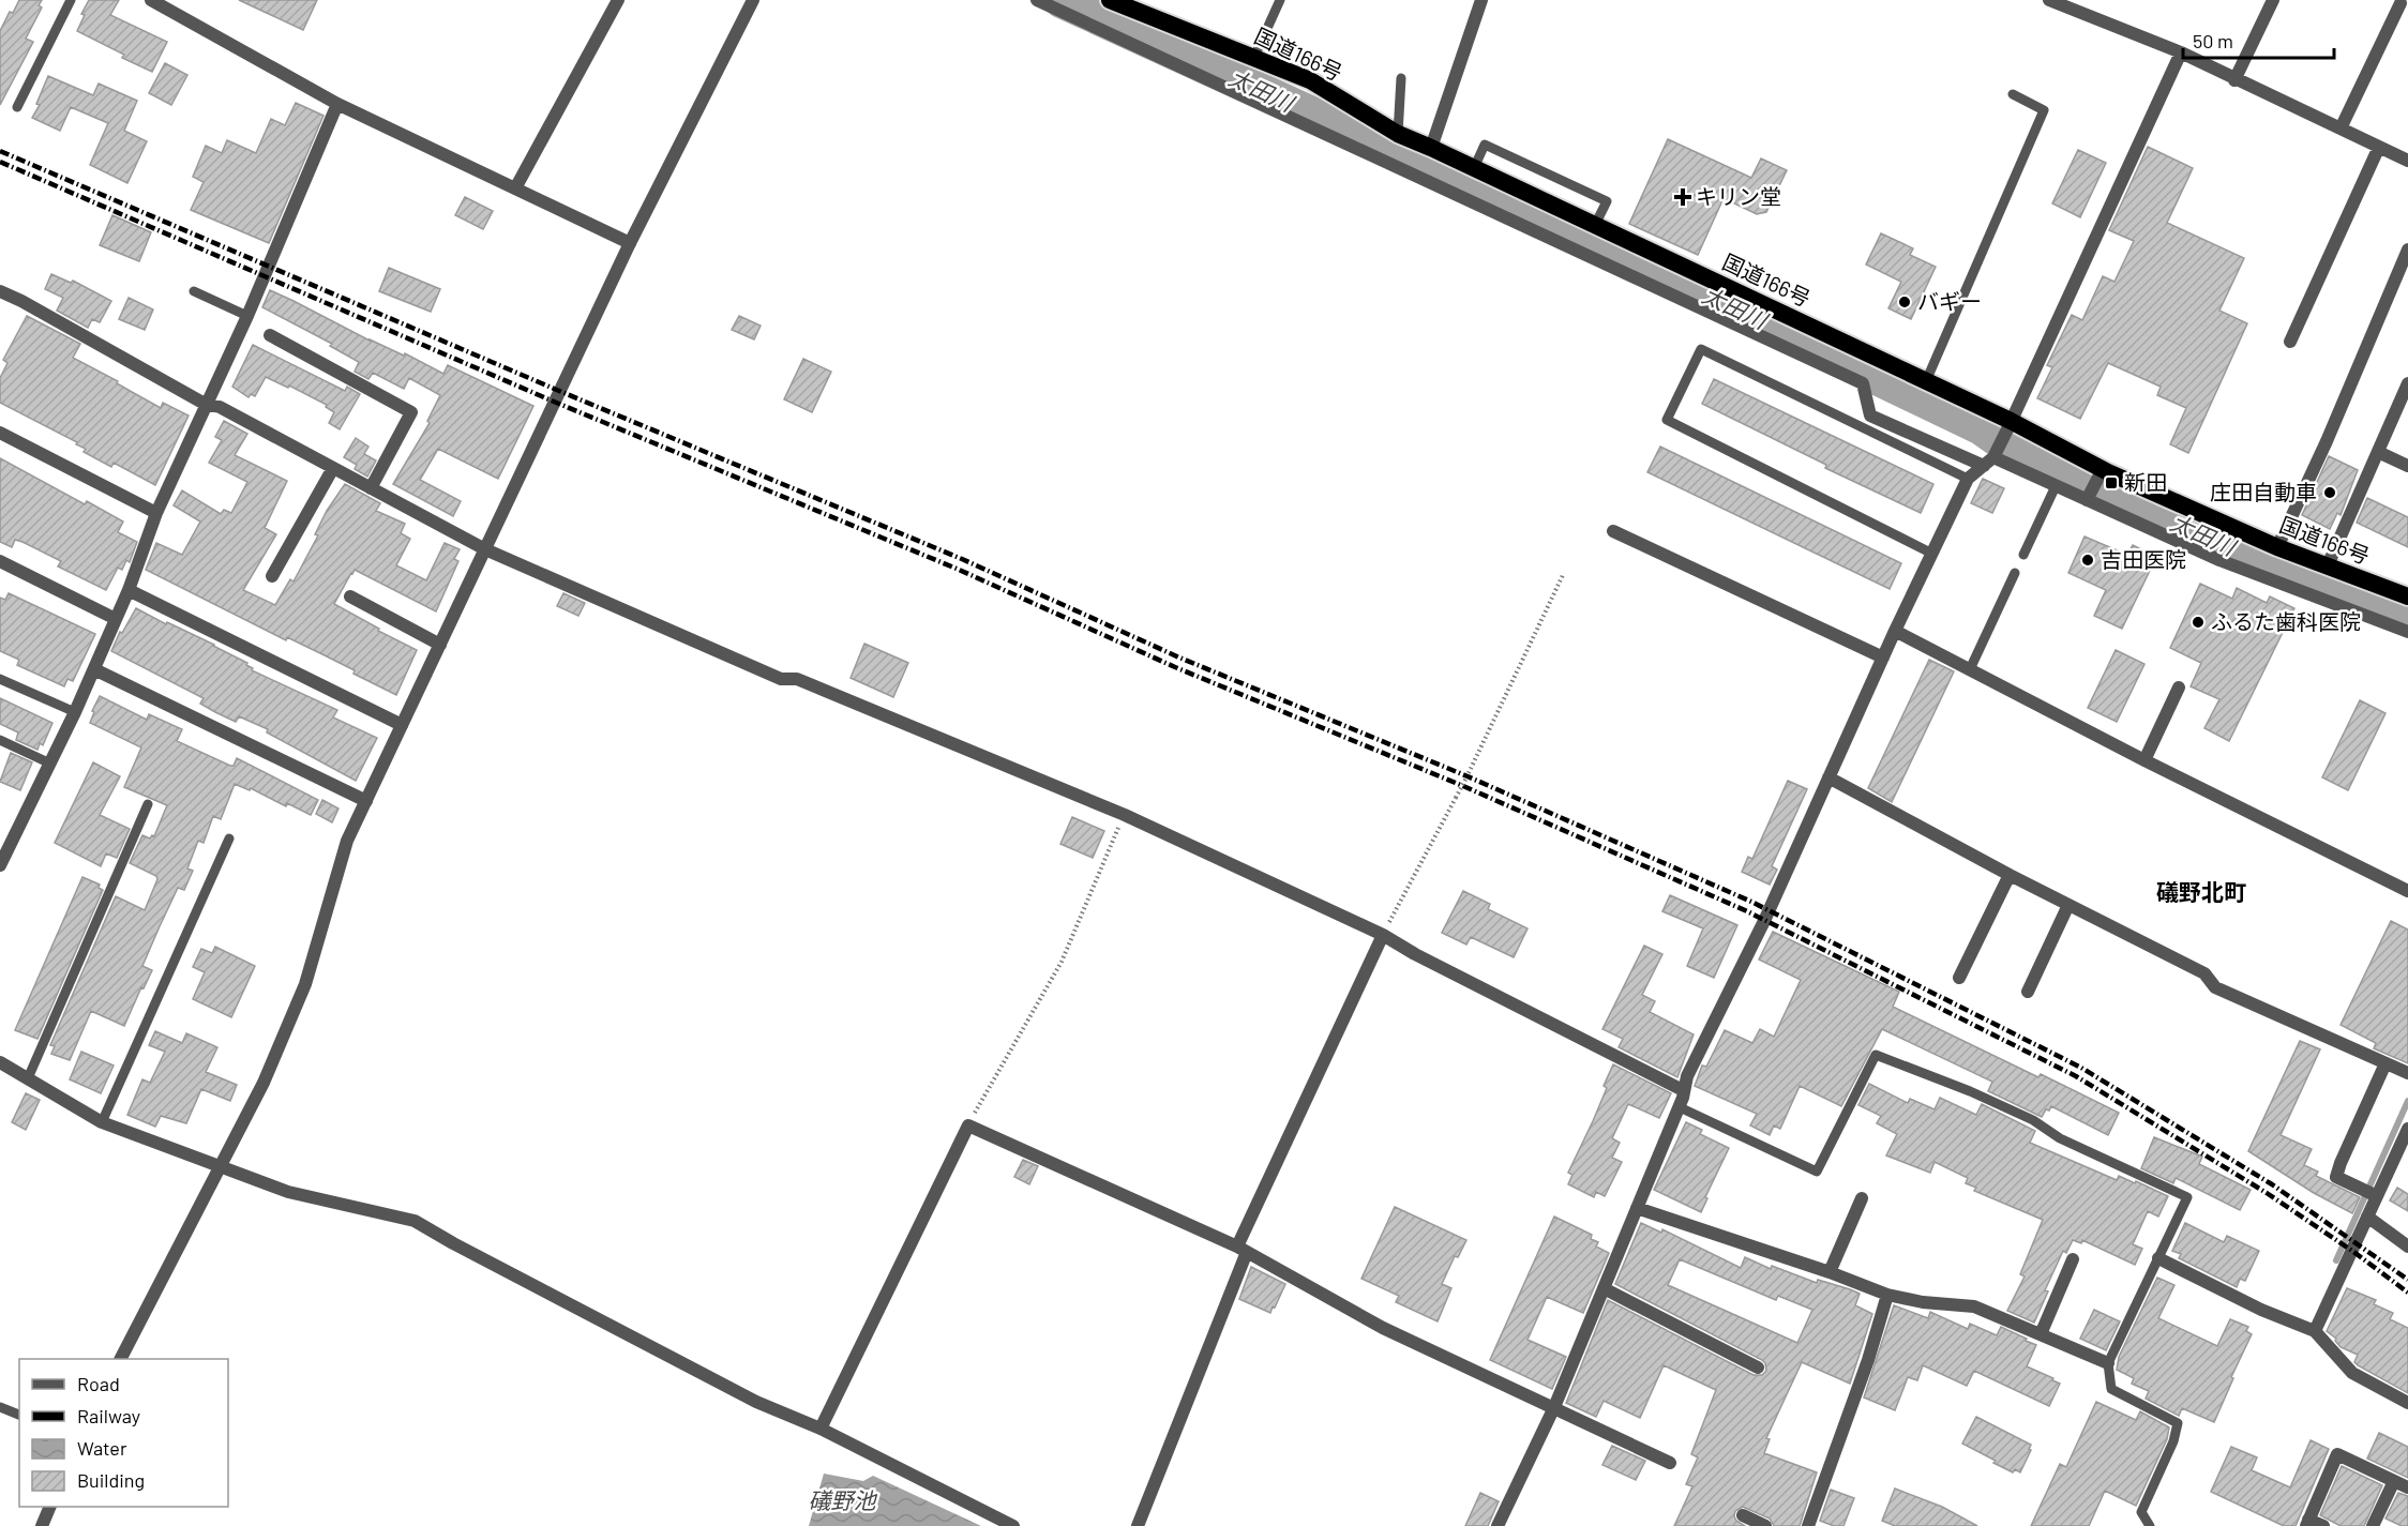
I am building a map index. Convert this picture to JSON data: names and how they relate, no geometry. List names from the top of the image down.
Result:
{
  "streets": {
    "highway": ["国道166号"]
  },
  "districts": ["礒野北町"],
  "water": ["太田川", "礒野池"],
  "places": {
    "health": ["キリン堂"],
    "other": [
      "バギー",
      "庄田自動車",
      "吉田医院",
      "ふるた歯科医院"
    ],
    "transit": ["新田"]
  },
  "legend": [
    "Road",
    "Railway",
    "Water",
    "Building"
  ],
  "scale_bar": "50 m"
}
